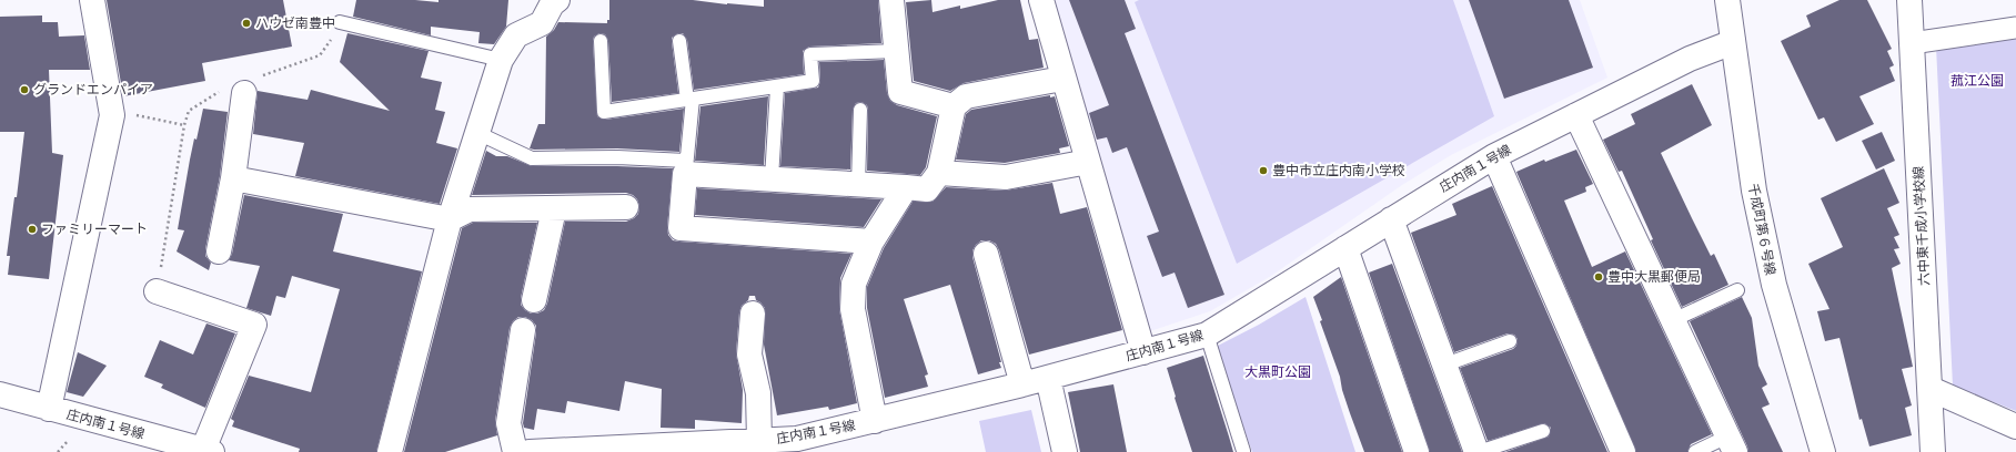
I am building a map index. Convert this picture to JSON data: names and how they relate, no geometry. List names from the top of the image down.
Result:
{
  "streets": {
    "street": ["庄内南１号線", "六中東千成小学校線", "千成町第６号線"]
  },
  "crossings": [
    ["庄内南１号線", "千成町第６号線"]
  ],
  "parks": ["菰江公園", "大黒町公園"],
  "places": [
    "ハウゼ南豊中",
    "グランドエンパイア",
    "豊中市立庄内南小学校",
    "ファミリーマート",
    "豊中大黒郵便局"
  ]
}
